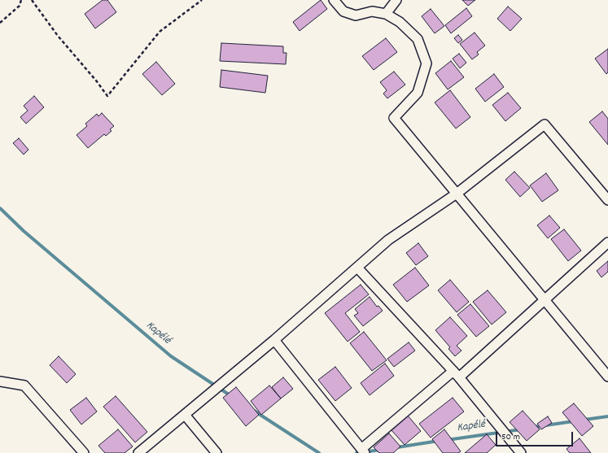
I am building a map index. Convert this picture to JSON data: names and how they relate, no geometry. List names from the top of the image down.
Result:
{
  "water": ["Kapélé"],
  "scale_bar": "50 m"
}
